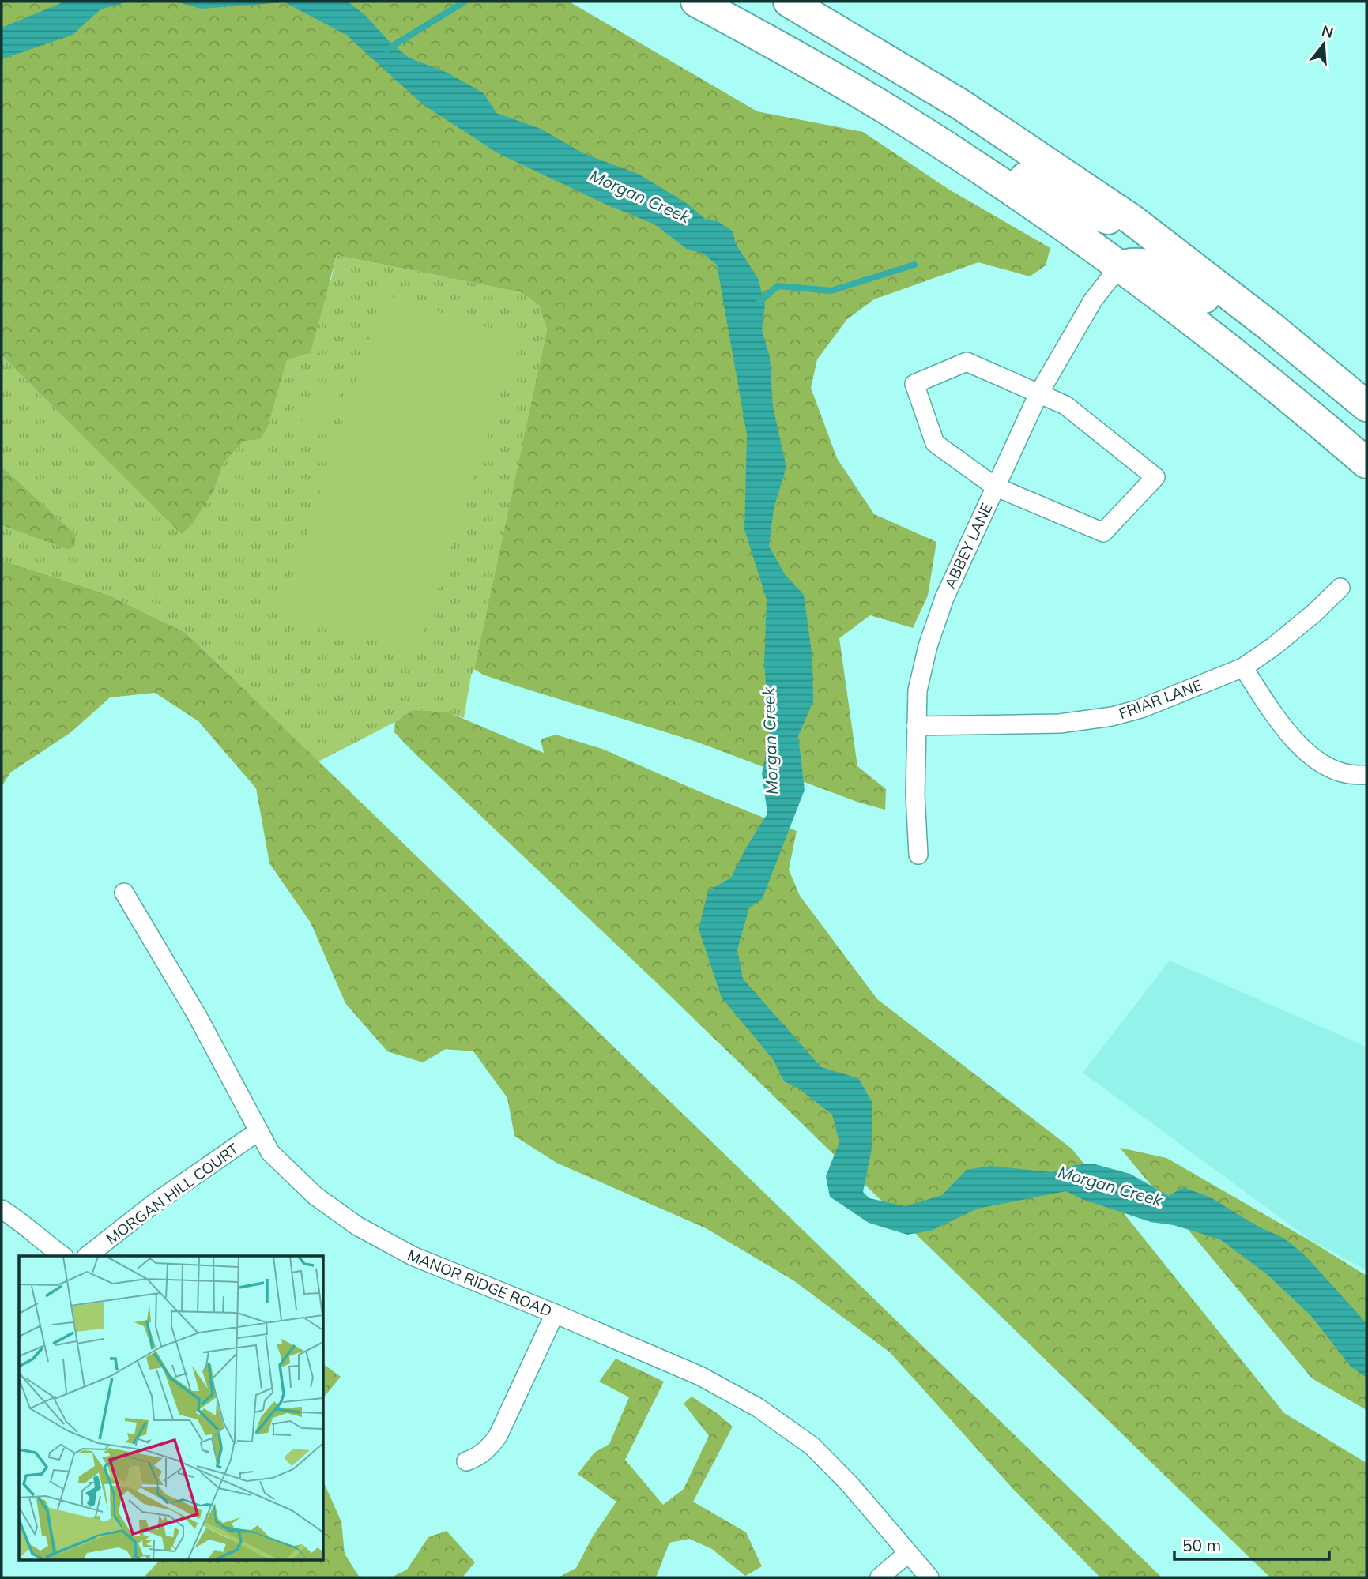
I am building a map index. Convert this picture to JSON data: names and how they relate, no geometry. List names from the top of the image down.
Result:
{
  "streets": {
    "street": [
      "ABBEY LANE",
      "FRIAR LANE",
      "MORGAN HILL COURT",
      "MANOR RIDGE ROAD"
    ]
  },
  "crossings": [
    ["ABBEY LANE", "FRIAR LANE"],
    ["MORGAN HILL COURT", "MANOR RIDGE ROAD"]
  ],
  "water": ["Morgan Creek"],
  "scale_bar": "50 m",
  "north": "top"
}
